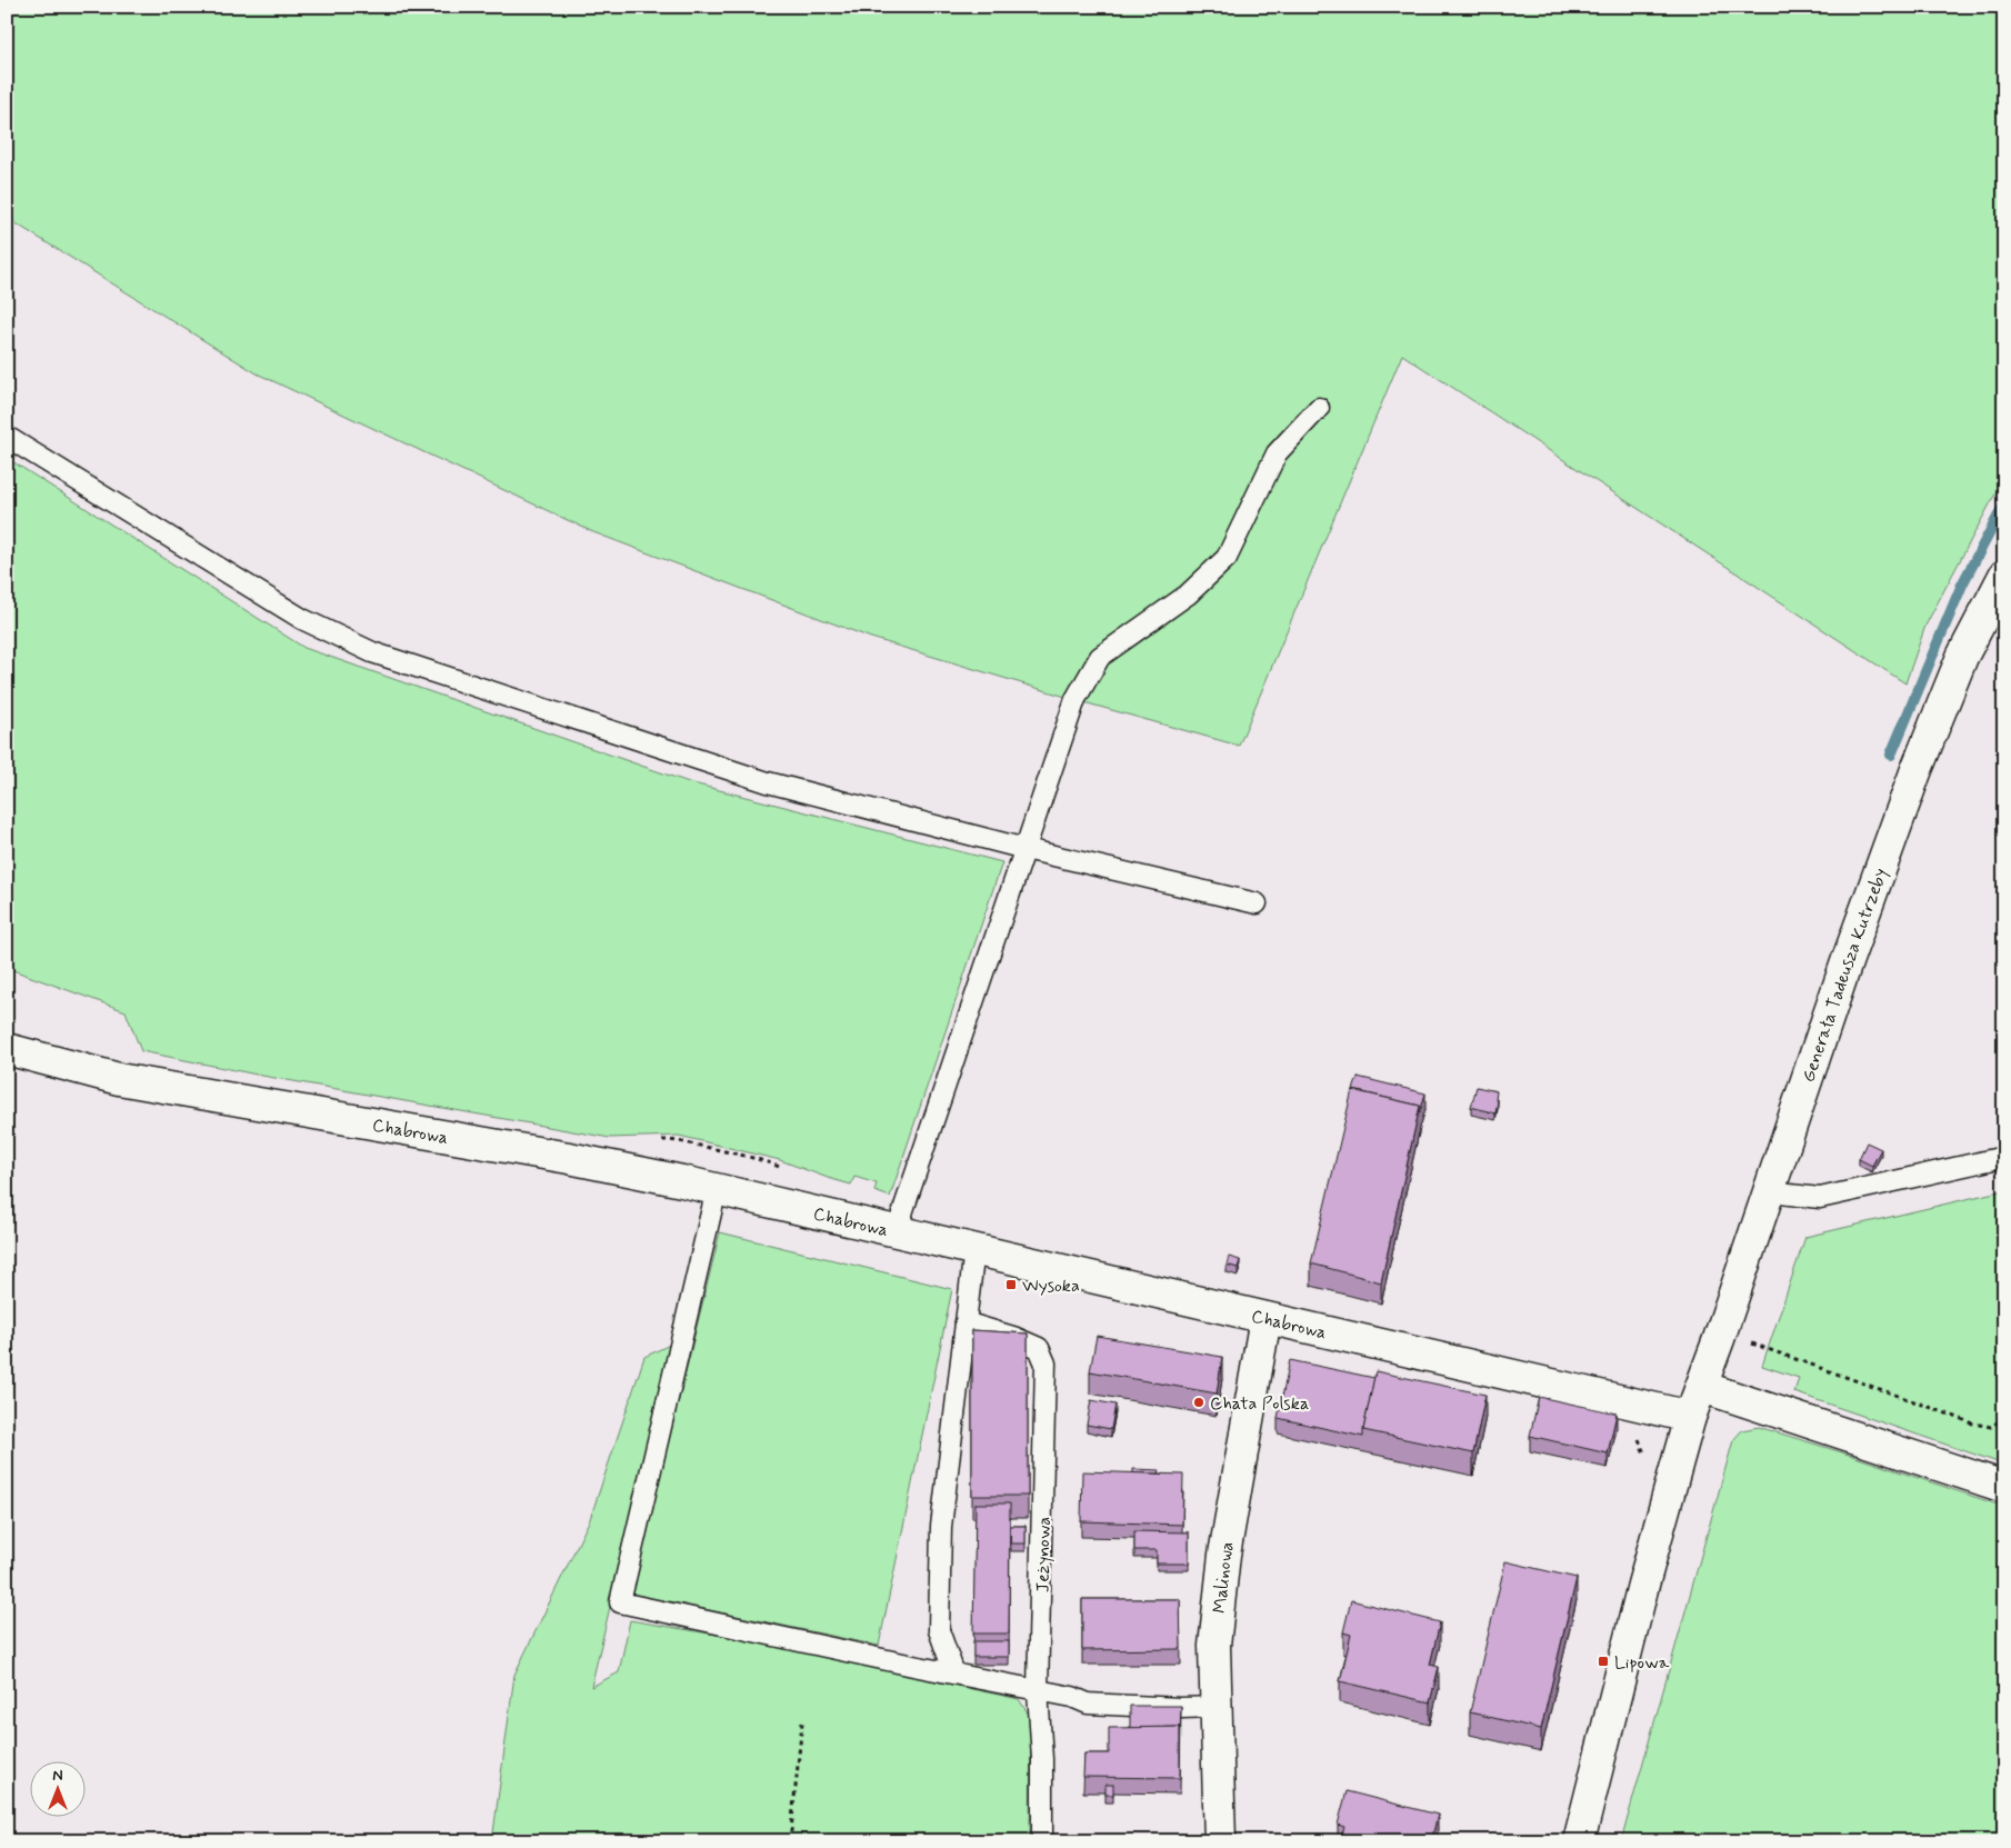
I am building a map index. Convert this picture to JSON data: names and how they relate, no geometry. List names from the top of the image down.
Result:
{
  "streets": {
    "street": ["Generała Tadeusza Kutrzeby", "Chabrowa", "Malinowa"],
    "lane": ["Jeżynowa"]
  },
  "crossings": [
    ["Chabrowa", "Malinowa"]
  ],
  "places": {
    "transit": ["Wysoka", "Lipowa"],
    "other": ["Chata Polska"]
  },
  "north": "top"
}
